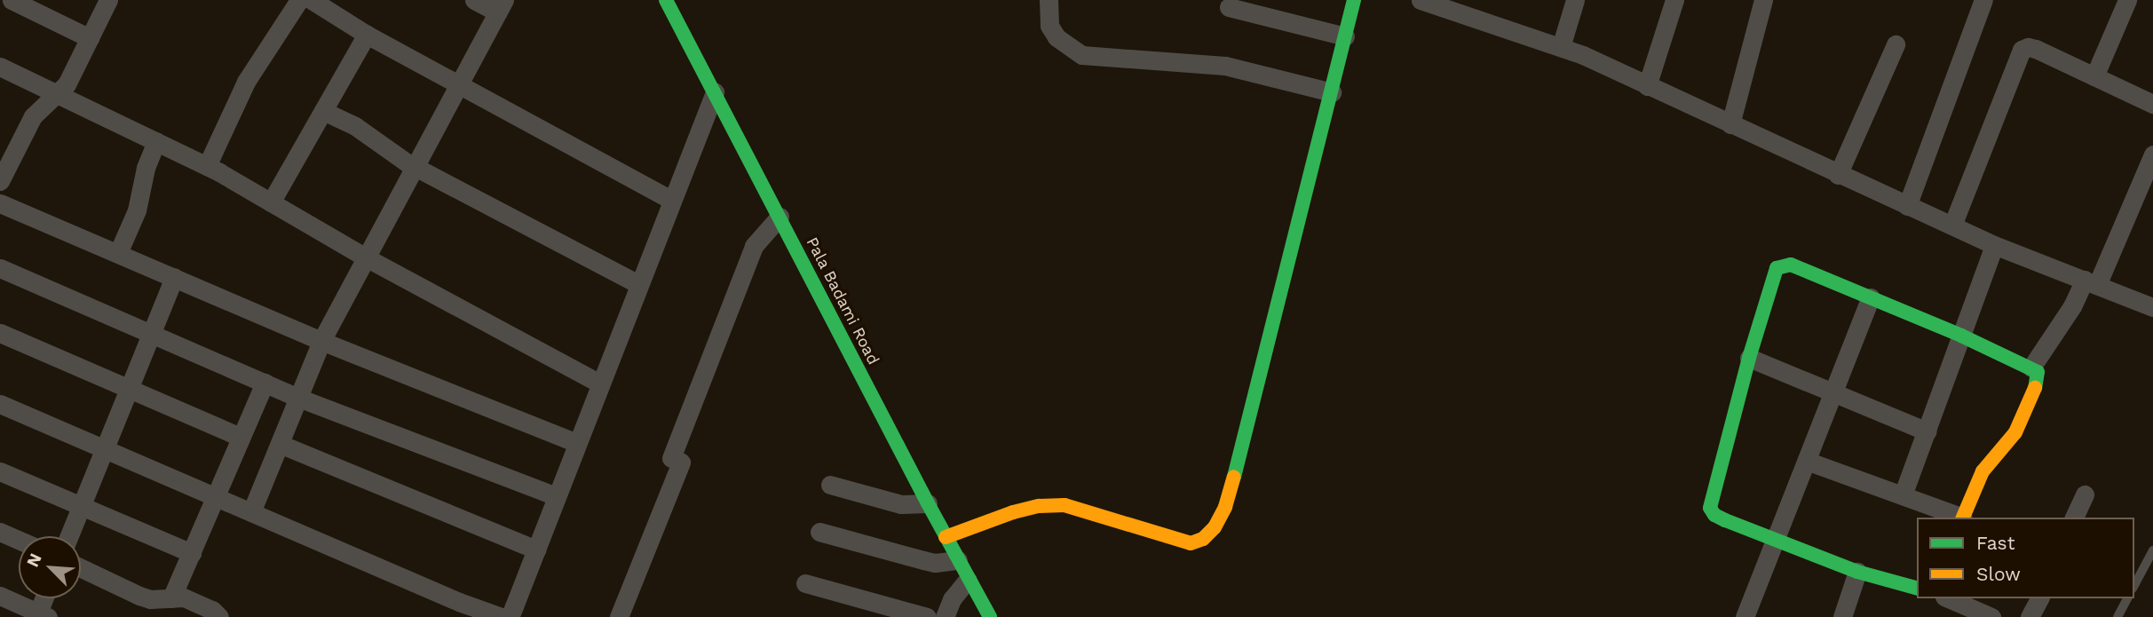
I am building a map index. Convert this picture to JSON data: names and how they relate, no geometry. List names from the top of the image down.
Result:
{
  "streets": {
    "street": ["Pala Badami Road"]
  },
  "legend": ["Fast", "Slow"],
  "north": "top left"
}
